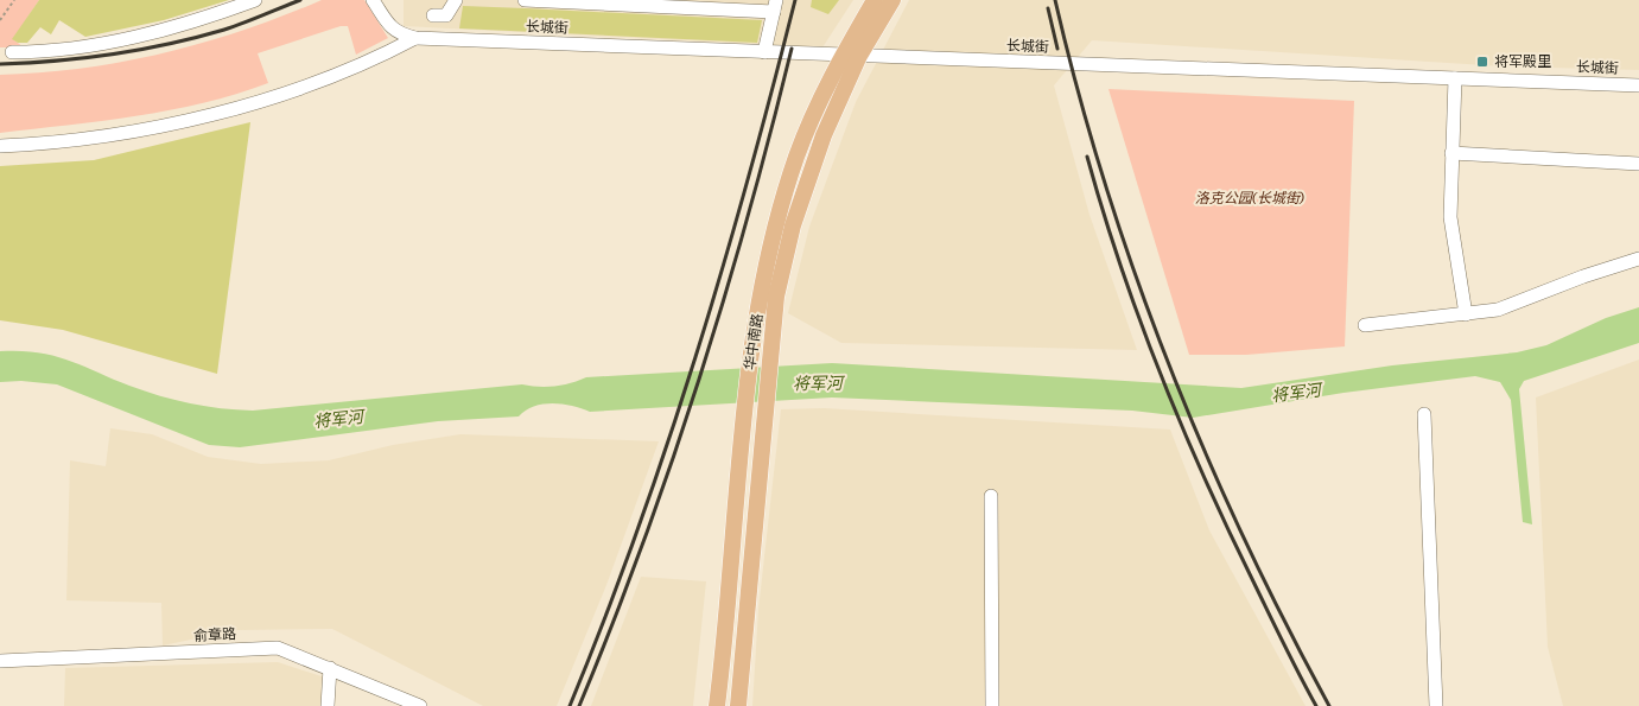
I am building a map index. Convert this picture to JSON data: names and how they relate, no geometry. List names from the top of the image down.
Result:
{
  "streets": {
    "main road": ["华中南路"],
    "street": ["长城街", "俞章路"]
  },
  "crossings": [
    ["长城街", "华中南路"]
  ],
  "water": ["将军河"],
  "parks": ["洛克公园(长城街)"],
  "places": {
    "transit": ["将军殿里"]
  }
}
